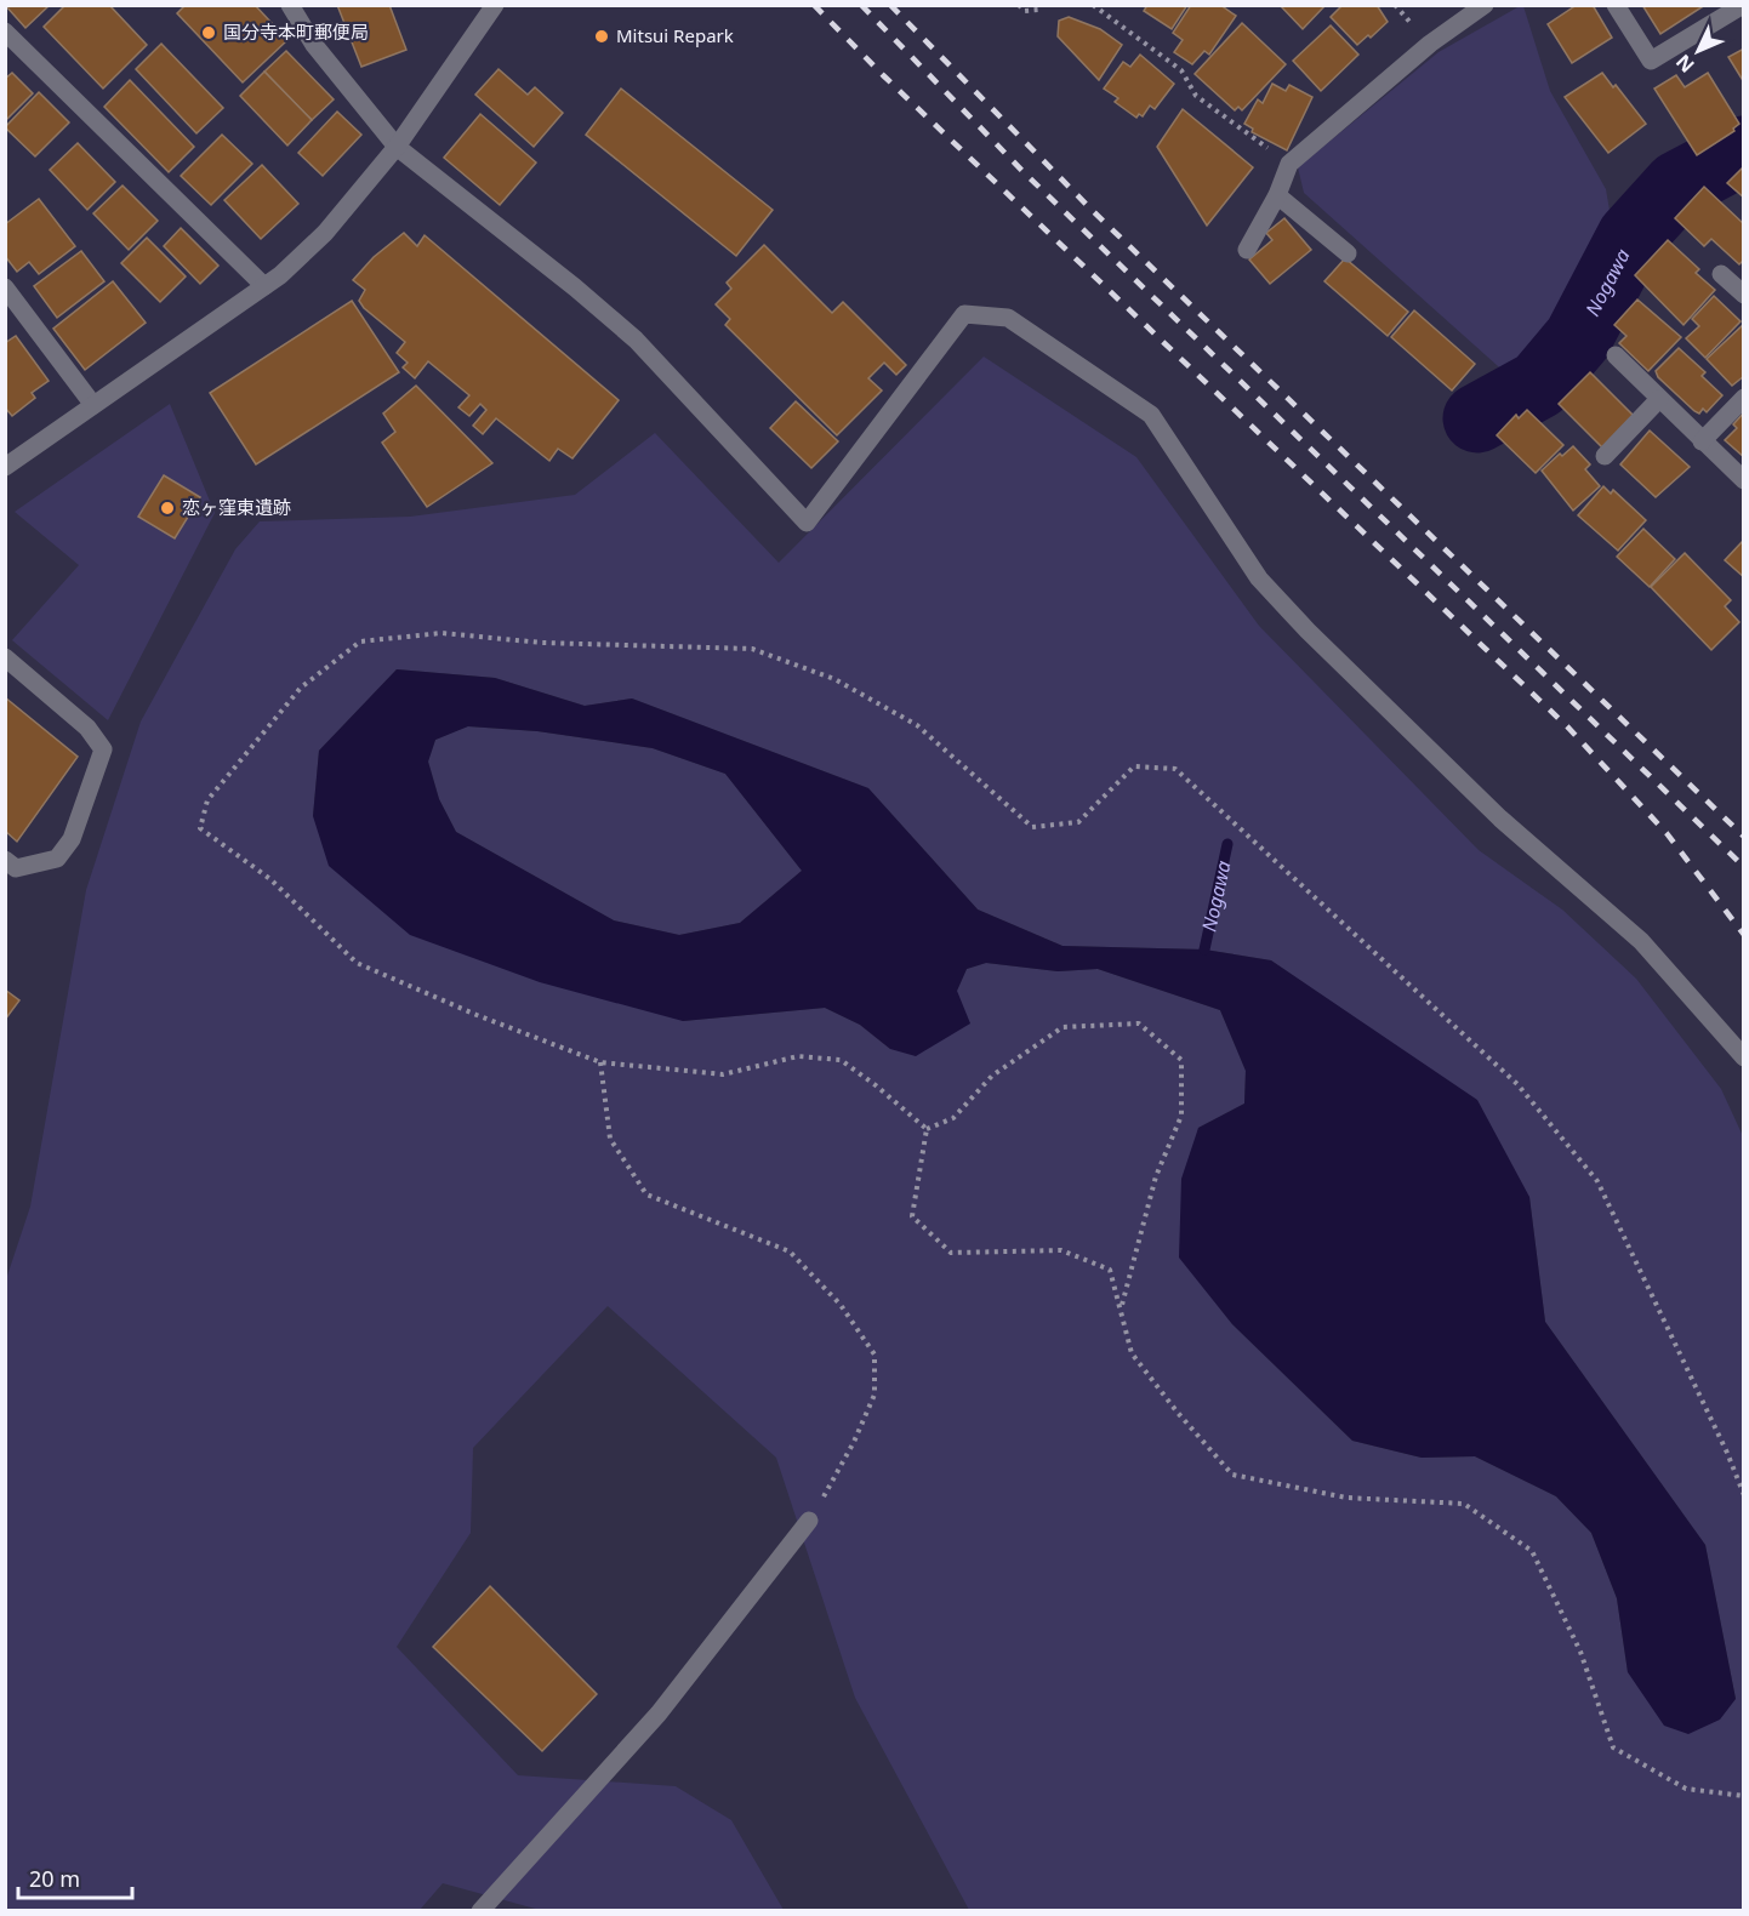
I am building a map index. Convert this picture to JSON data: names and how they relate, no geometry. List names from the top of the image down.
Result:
{
  "water": ["Nogawa"],
  "places": ["国分寺本町郵便局", "Mitsui Repark", "恋ヶ窪東遺跡"],
  "scale_bar": "20 m",
  "north": "bottom left"
}
